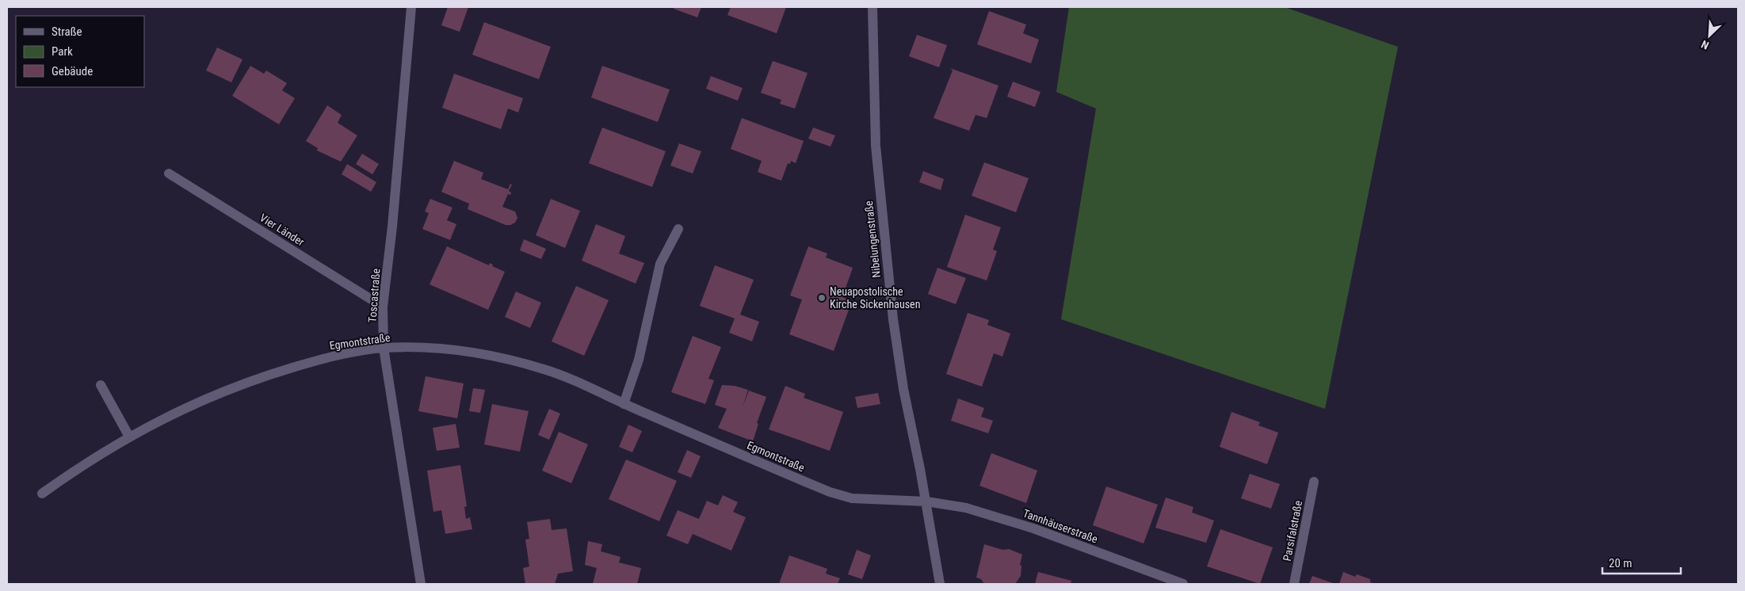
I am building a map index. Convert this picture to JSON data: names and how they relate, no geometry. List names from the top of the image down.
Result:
{
  "streets": {
    "street": [
      "Vier Länder",
      "Nibelungenstraße",
      "Toscastraße",
      "Egmontstraße",
      "Tannhäuserstraße",
      "Parsifalstraße"
    ]
  },
  "crossings": [
    ["Vier Länder", "Toscastraße"],
    ["Nibelungenstraße", "Egmontstraße"],
    ["Nibelungenstraße", "Tannhäuserstraße"],
    ["Toscastraße", "Egmontstraße"],
    ["Egmontstraße", "Tannhäuserstraße"]
  ],
  "places": ["Neuapostolische Kirche Sickenhausen"],
  "legend": ["Straße", "Park", "Gebäude"],
  "scale_bar": "20 m",
  "north": "bottom left"
}
